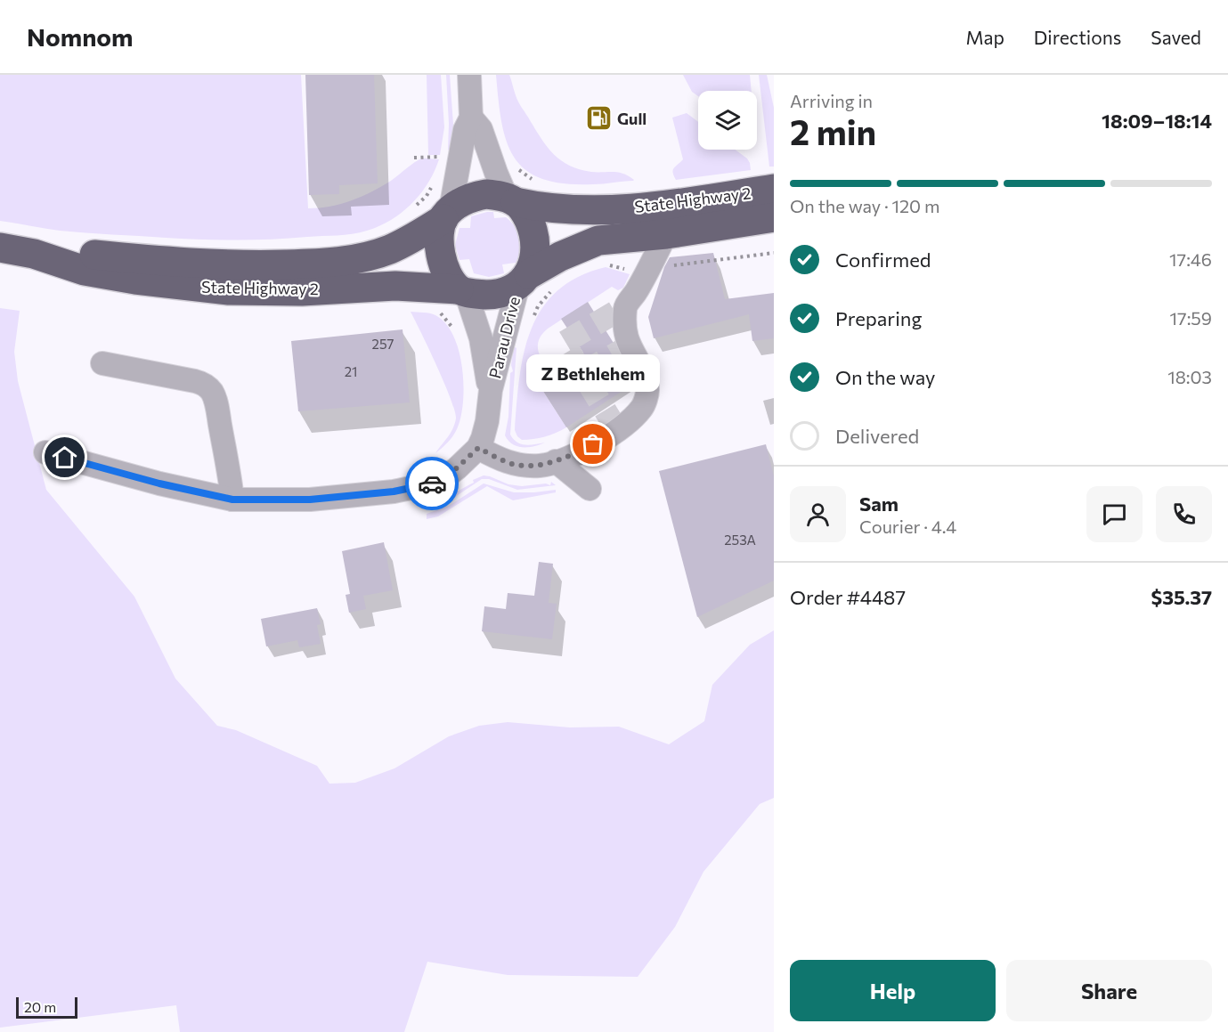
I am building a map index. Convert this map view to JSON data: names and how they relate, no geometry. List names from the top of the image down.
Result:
{
  "streets": {
    "highway": ["State Highway 2"],
    "street": ["Parau Drive"]
  },
  "crossings": [
    ["State Highway 2", "Parau Drive"]
  ],
  "places": {
    "fuel station": ["Gull"],
    "other": ["Z Bethlehem"]
  },
  "house_numbers": ["257", "21", "253A"],
  "scale_bar": "20 m",
  "page": {
    "header": "Nomnom",
    "nav": ["Map", "Directions", "Saved"],
    "heading": ["2 min", "Arriving in", "18:09–18:14"],
    "panel": [
      "Sam",
      "Courier · 4.4",
      "Order #4487",
      "$35.37"
    ],
    "bar": "On the way · 120 m",
    "list": [
      ["Confirmed", "17:46"],
      ["Preparing", "17:59"],
      ["On the way", "18:03"],
      "Delivered"
    ],
    "bubble": "Z Bethlehem",
    "buttons": ["Help", "Share"],
    "scale": "20 m"
  }
}
